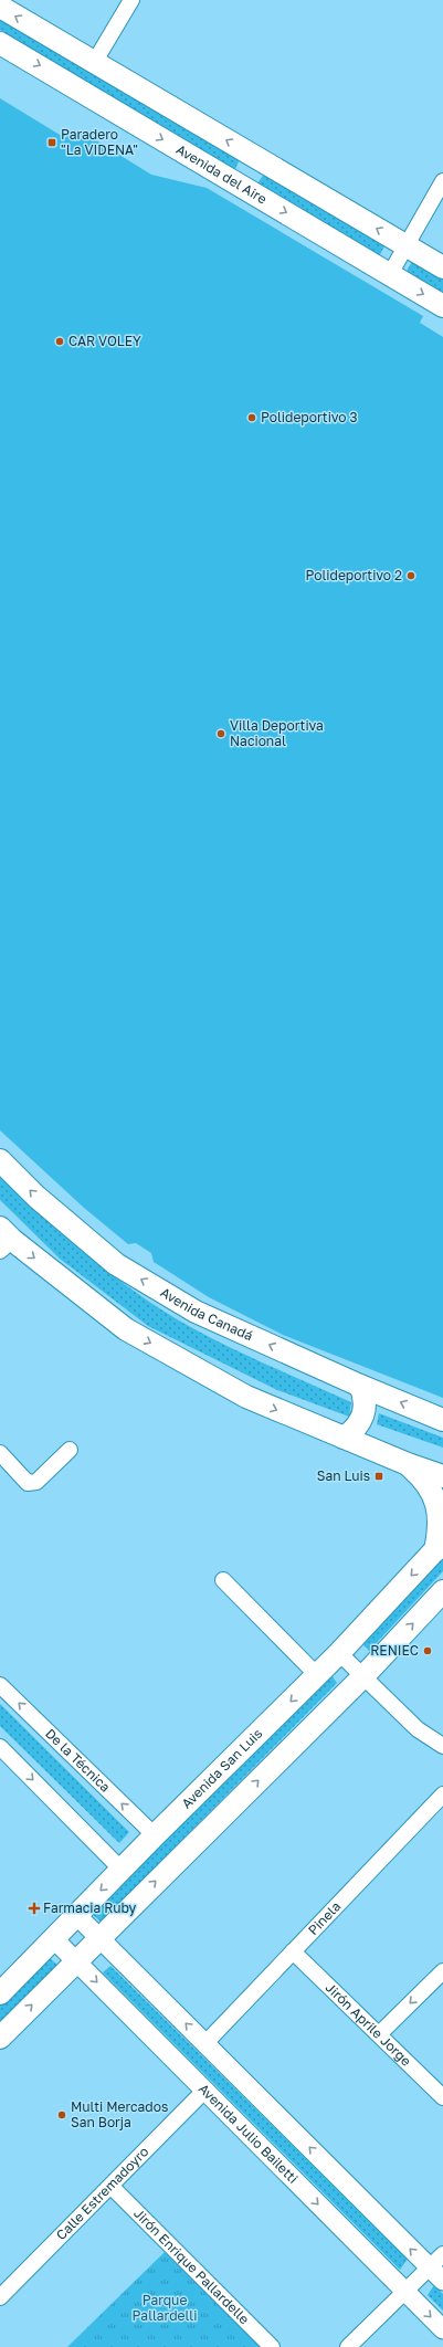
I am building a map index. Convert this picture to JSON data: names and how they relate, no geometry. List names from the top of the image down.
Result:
{
  "streets": {
    "main road": ["Avenida del Aire", "Avenida Canadá", "Avenida San Luis"],
    "street": [
      "De la Técnica",
      "Pinela",
      "Jirón Aprile Jorge",
      "Avenida Julio Bailetti",
      "Calle Estremadoyro",
      "Jirón Enrique Pallardelle"
    ]
  },
  "crossings": [
    ["De la Técnica", "Avenida San Luis"],
    ["Avenida San Luis", "Avenida Julio Bailetti"],
    ["Pinela", "Jirón Aprile Jorge"],
    ["Avenida Julio Bailetti", "Calle Estremadoyro"],
    ["Calle Estremadoyro", "Jirón Enrique Pallardelle"]
  ],
  "parks": ["Parque Pallardelli"],
  "places": {
    "transit": ["Paradero \"La VIDENA\"", "San Luis"],
    "other": [
      "CAR VOLEY",
      "Polideportivo 3",
      "Polideportivo 2",
      "Villa Deportiva Nacional",
      "RENIEC",
      "Multi Mercados San Borja"
    ],
    "health": ["Farmacia Ruby"]
  }
}
